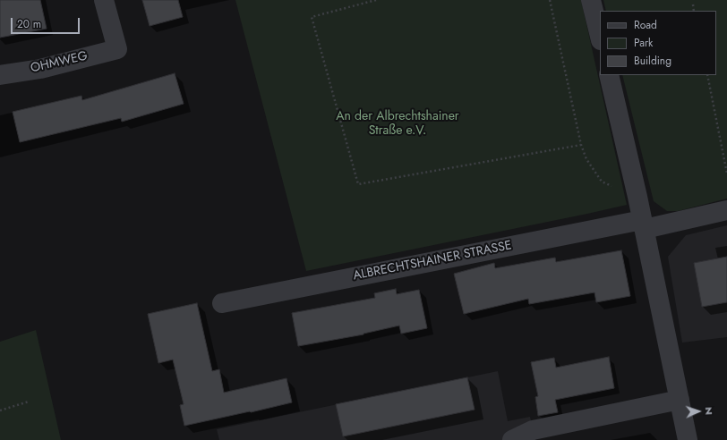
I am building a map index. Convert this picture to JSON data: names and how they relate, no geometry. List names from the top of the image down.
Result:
{
  "streets": {
    "street": ["OHMWEG", "ALBRECHTSHAINER STRASSE"]
  },
  "parks": ["An der Albrechtshainer Straße e.V."],
  "legend": ["Road", "Park", "Building"],
  "scale_bar": "20 m",
  "north": "right"
}
